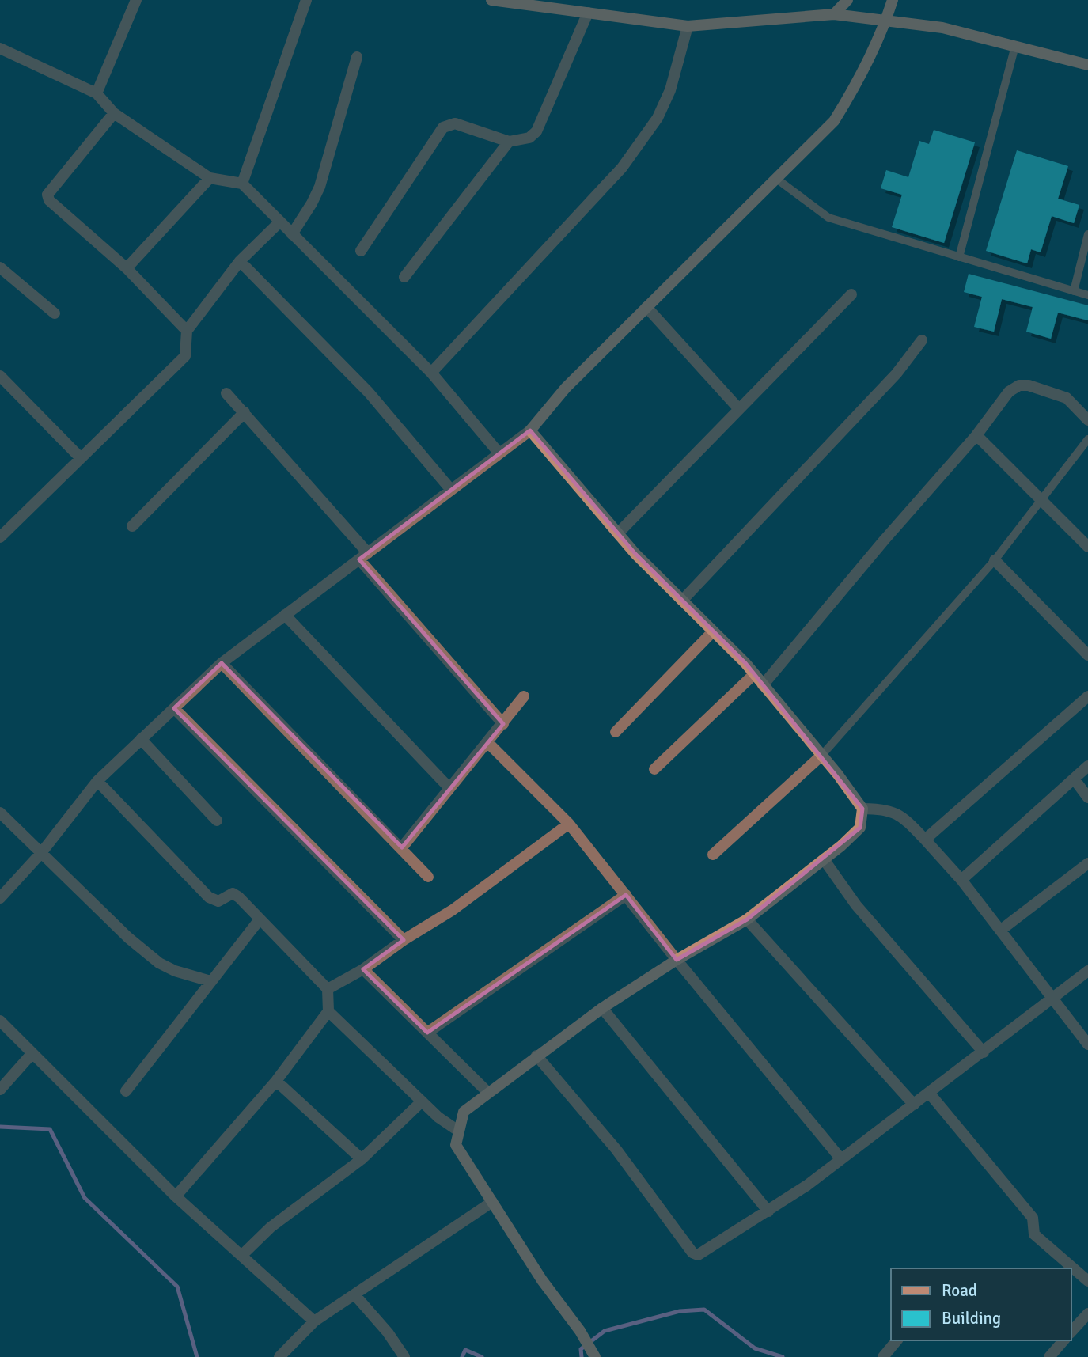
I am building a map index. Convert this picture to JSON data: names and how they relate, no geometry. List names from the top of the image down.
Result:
{
  "legend": ["Road", "Building"]
}
